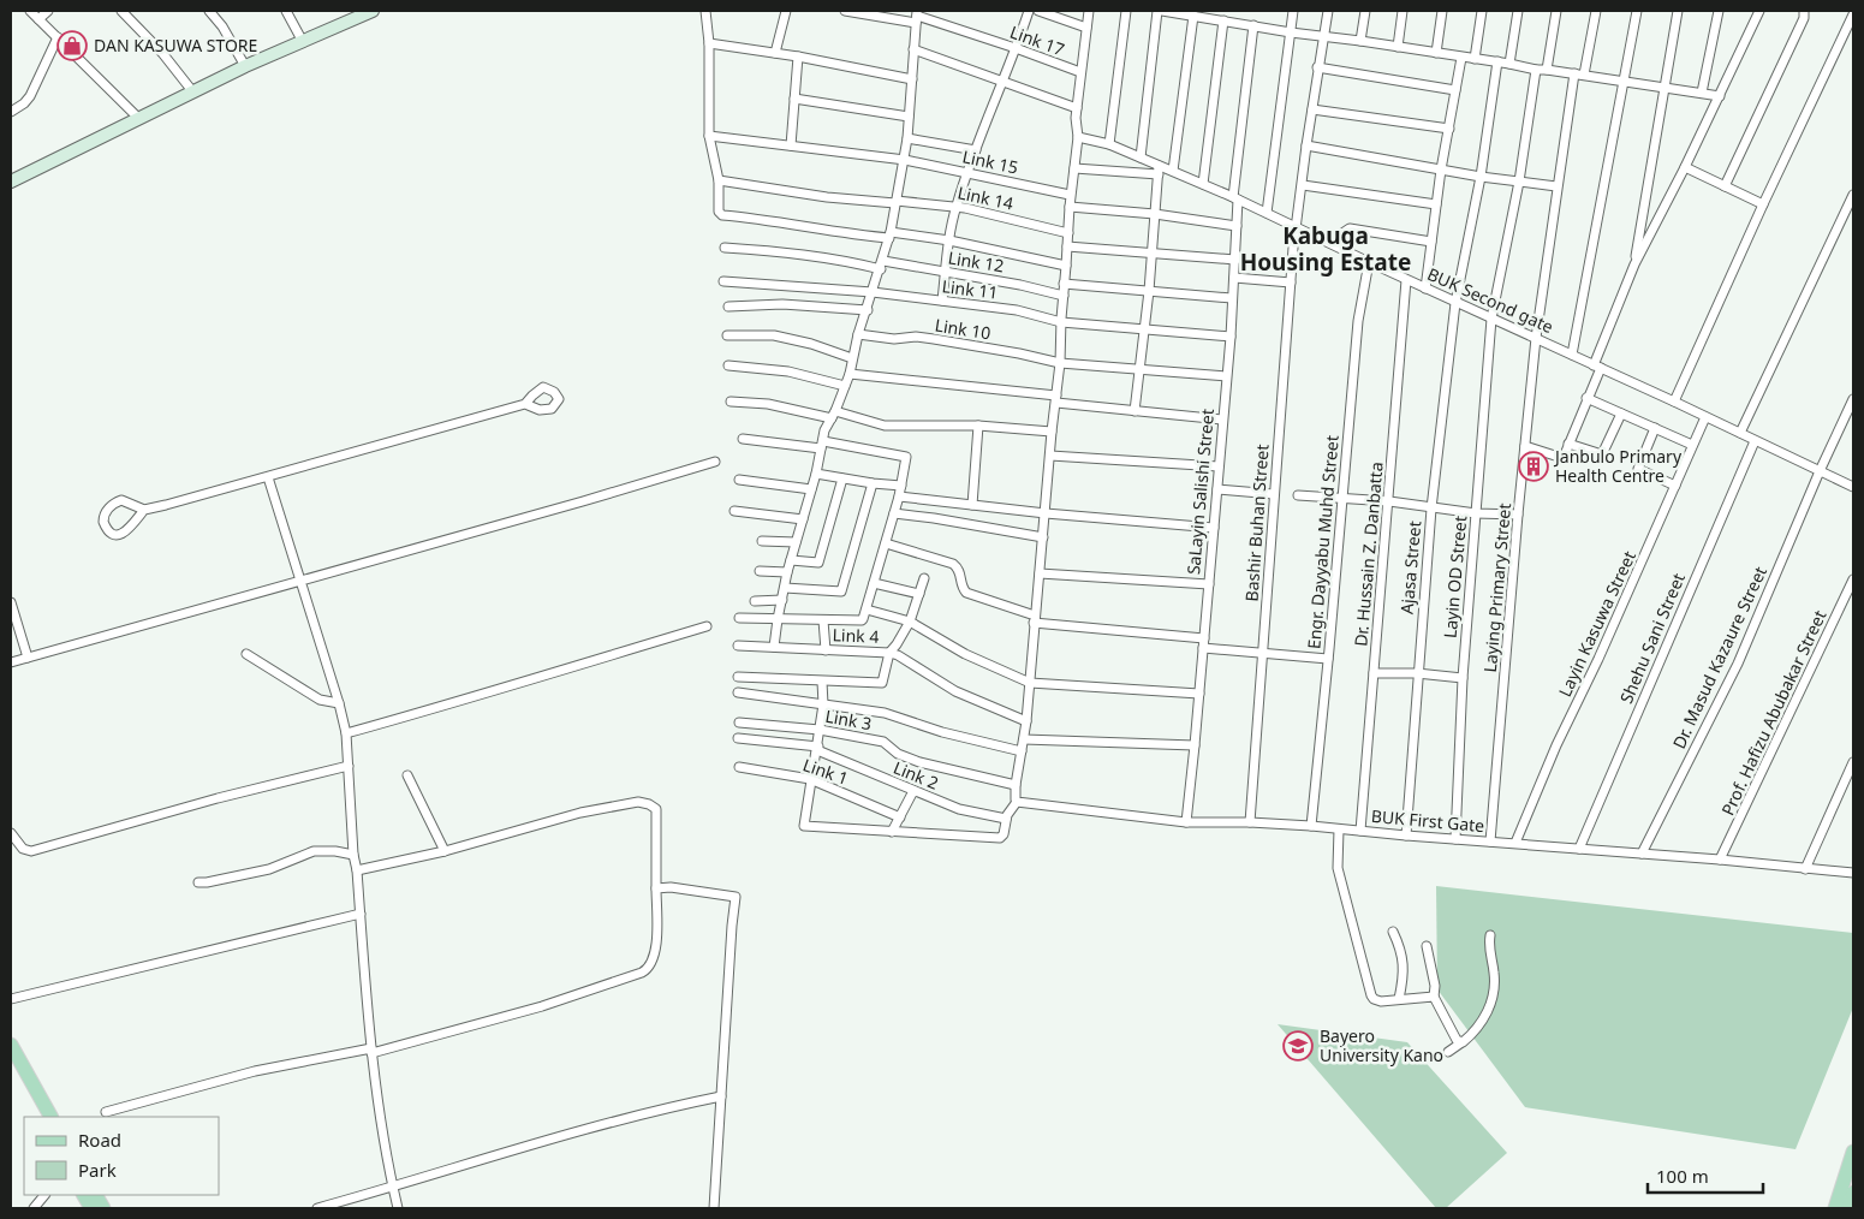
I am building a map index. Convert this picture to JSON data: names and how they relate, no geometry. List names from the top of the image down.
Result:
{
  "streets": {
    "street": [
      "Link 17",
      "Link 15",
      "Link 14",
      "Link 12",
      "Link 11",
      "BUK Second gate",
      "Link 10",
      "SaLayin Salishi Street",
      "Bashir Buhan Street",
      "Engr. Dayyabu Muhd Street",
      "Dr. Hussain Z. Danbatta",
      "Ajasa Street",
      "Layin OD Street",
      "Laying Primary Street",
      "Layin Kasuwa Street",
      "Link 4",
      "Shehu Sani Street",
      "Dr. Masud Kazaure Street",
      "Prof. Hafizu Abubakar Street",
      "Link 3",
      "Link 1",
      "Link 2",
      "BUK First Gate"
    ]
  },
  "crossings": [
    ["Link 11", "SaLayin Salishi Street"],
    ["BUK Second gate", "SaLayin Salishi Street"],
    ["BUK Second gate", "Bashir Buhan Street"],
    ["BUK Second gate", "Engr. Dayyabu Muhd Street"],
    ["BUK Second gate", "Dr. Hussain Z. Danbatta"],
    ["BUK Second gate", "Ajasa Street"],
    ["BUK Second gate", "Layin OD Street"],
    ["BUK Second gate", "Laying Primary Street"],
    ["BUK Second gate", "Layin Kasuwa Street"],
    ["BUK Second gate", "Shehu Sani Street"],
    ["BUK Second gate", "Dr. Masud Kazaure Street"],
    ["Link 10", "SaLayin Salishi Street"],
    ["SaLayin Salishi Street", "BUK First Gate"],
    ["Bashir Buhan Street", "BUK First Gate"],
    ["Engr. Dayyabu Muhd Street", "BUK First Gate"],
    ["Dr. Hussain Z. Danbatta", "BUK First Gate"],
    ["Ajasa Street", "BUK First Gate"],
    ["Layin OD Street", "BUK First Gate"],
    ["Laying Primary Street", "BUK First Gate"],
    ["Layin Kasuwa Street", "BUK First Gate"],
    ["Shehu Sani Street", "BUK First Gate"],
    ["Dr. Masud Kazaure Street", "BUK First Gate"],
    ["Prof. Hafizu Abubakar Street", "BUK First Gate"]
  ],
  "districts": ["Kabuga Housing Estate"],
  "places": {
    "shop": ["DAN KASUWA STORE"],
    "building": ["Janbulo Primary Health Centre"],
    "school or university": ["Bayero University Kano"]
  },
  "legend": ["Road", "Park"],
  "scale_bar": "100 m"
}
